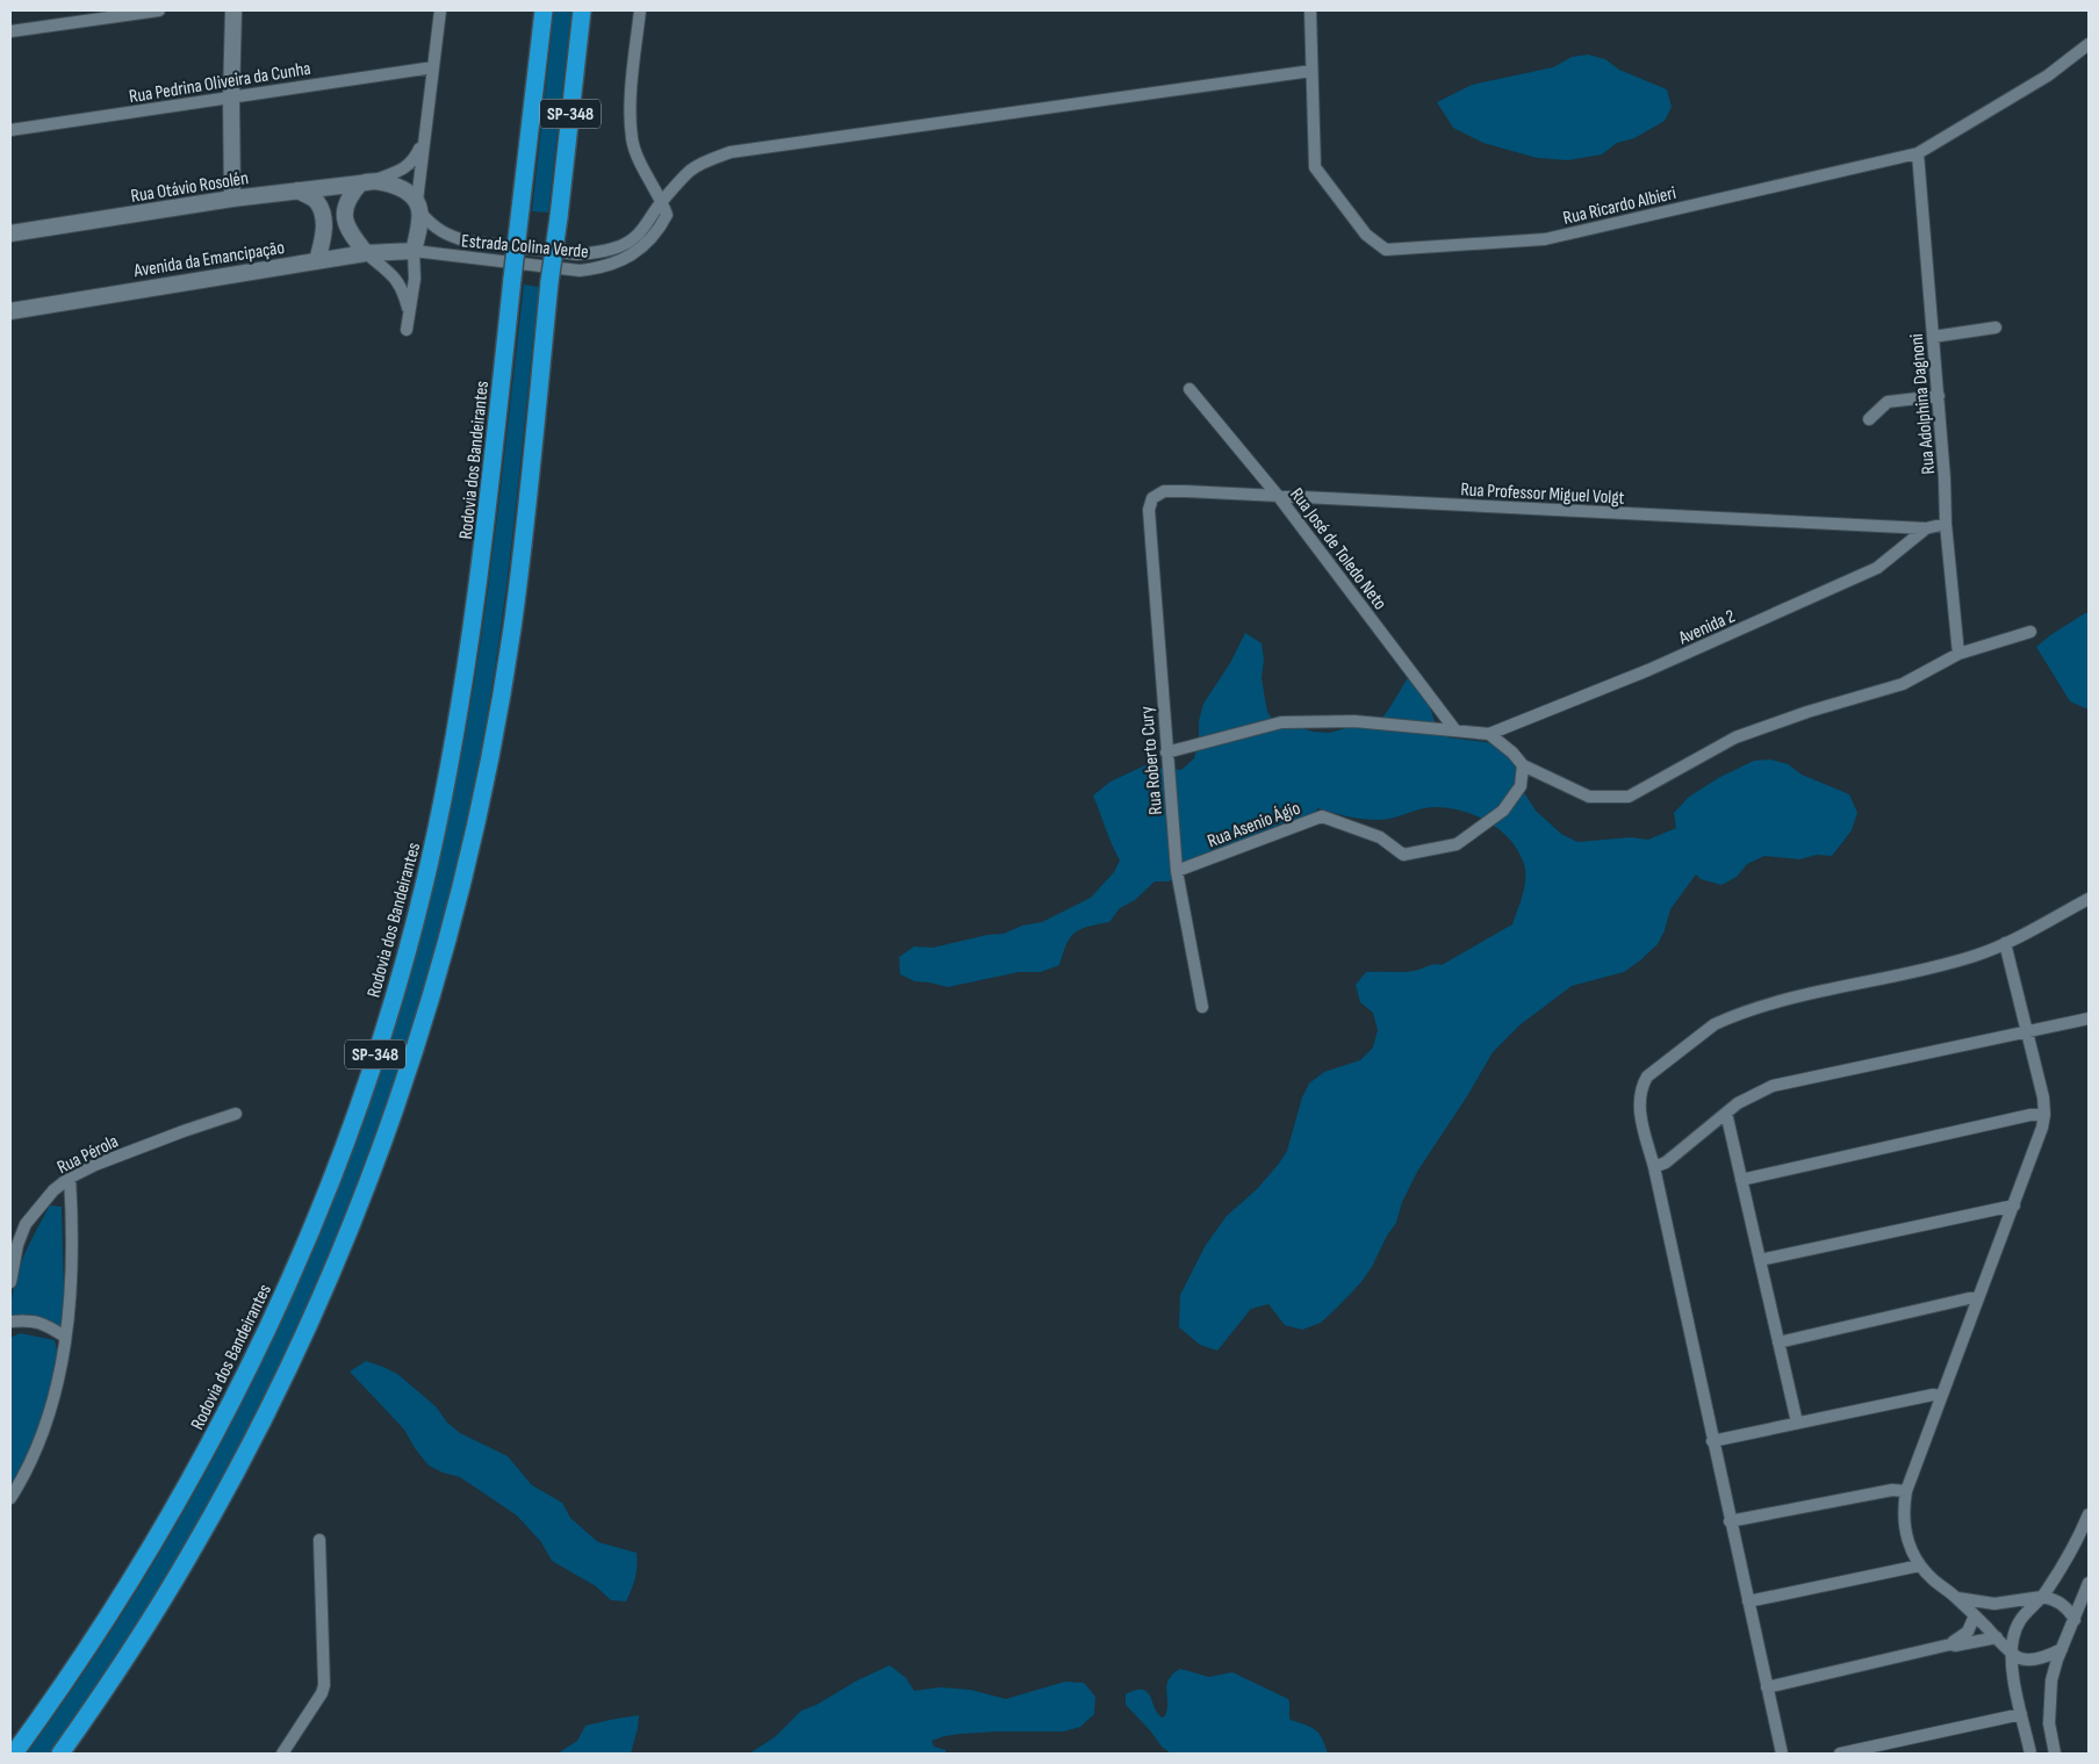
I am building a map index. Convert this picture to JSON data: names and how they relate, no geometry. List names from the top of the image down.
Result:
{
  "streets": {
    "highway": ["SP-348", "Rodovia dos Bandeirantes"],
    "street": [
      "Rua Pedrina Oliveira da Cunha",
      "Rua Otávio Rosolén",
      "Rua Ricardo Albieri",
      "Estrada Colina Verde",
      "Avenida da Emancipação",
      "Rua Adolphina Dagnoni",
      "Rua Professor Miguel Volgt",
      "Rua José de Toledo Neto",
      "Avenida 2",
      "Rua Roberto Cury",
      "Rua Asenio Ágio",
      "Rua Pérola"
    ]
  },
  "crossings": [
    ["Rua Otávio Rosolén", "Estrada Colina Verde"],
    ["Rua Otávio Rosolén", "Avenida da Emancipação"],
    ["Rua Ricardo Albieri", "Rua Adolphina Dagnoni"],
    ["Estrada Colina Verde", "Avenida da Emancipação"],
    ["Rua Adolphina Dagnoni", "Rua Professor Miguel Volgt"],
    ["Rua Professor Miguel Volgt", "Rua José de Toledo Neto"],
    ["Rua Professor Miguel Volgt", "Avenida 2"],
    ["Rua Professor Miguel Volgt", "Rua Roberto Cury"],
    ["Rua Roberto Cury", "Rua Asenio Ágio"]
  ]
}
